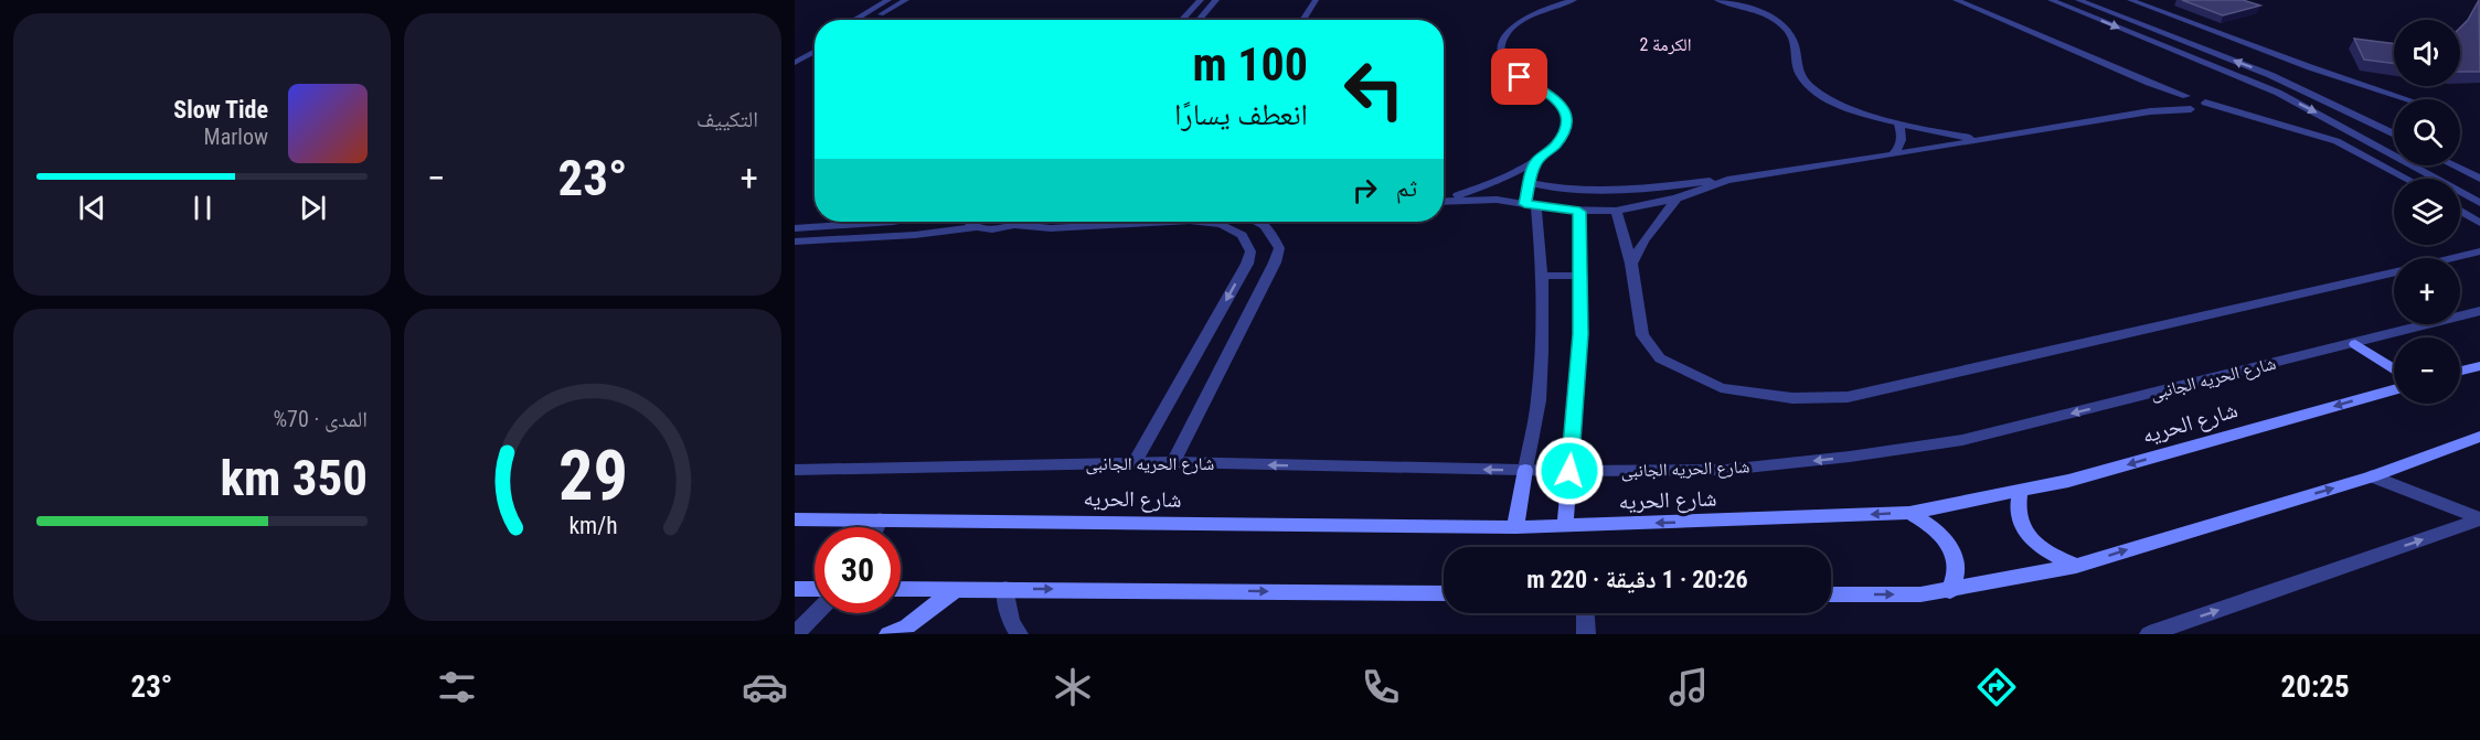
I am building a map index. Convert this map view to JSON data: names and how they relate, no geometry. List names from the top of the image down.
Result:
{
  "streets": {
    "main road": ["شارع الحريه"],
    "street": ["شارع الحريه الجانبى"]
  },
  "one_way": ["شارع الحريه الجانبى"],
  "districts": ["الكرمة 2"],
  "page": {
    "tile": [
      "التكييف",
      ["المدى · 70%", "350 km"]
    ],
    "map_buttons": ["+", "−"],
    "turn": ["100 m", "انعطف يسارًا"],
    "song": ["Slow Tide", "Marlow"],
    "heat": ["−", "23°", "+"],
    "then": "ثم",
    "limit": "30",
    "trip": "20:26 · 1 دقيقة · 220 m",
    "tabs": ["20:25", "23°"],
    "gauge": ["29", "km/h"]
  }
}
